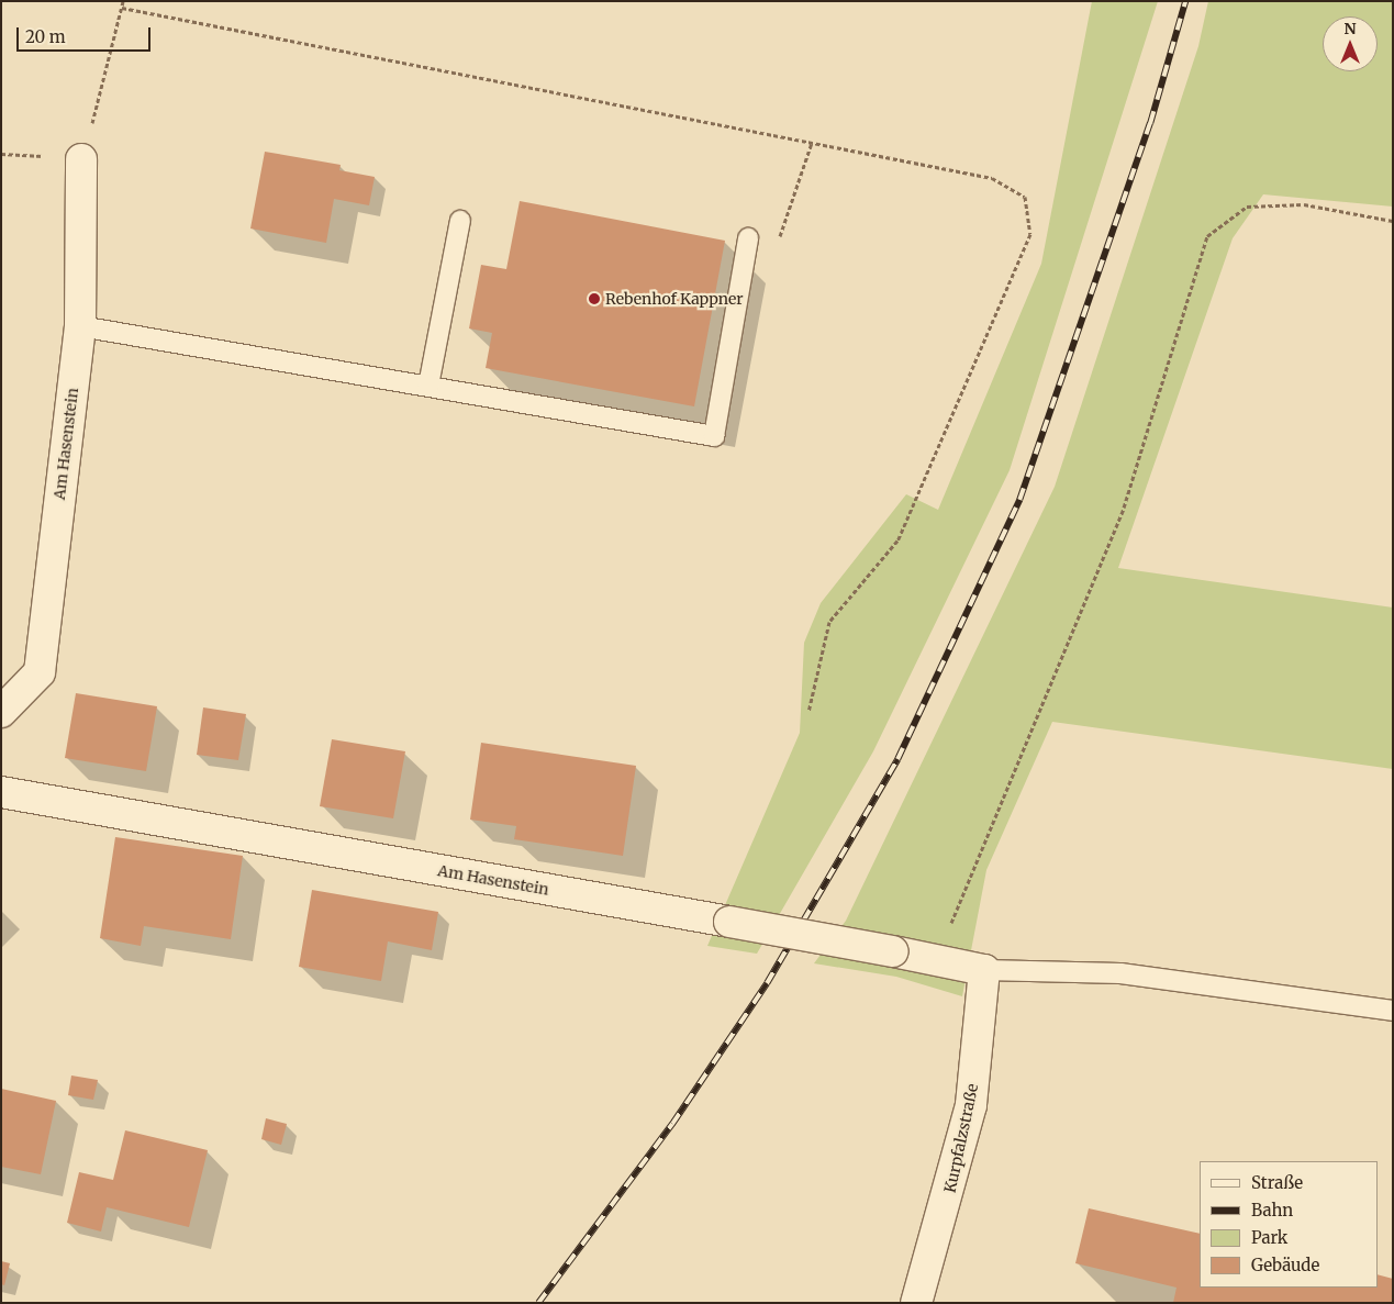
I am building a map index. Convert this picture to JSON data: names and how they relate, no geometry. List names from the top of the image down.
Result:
{
  "streets": {
    "street": ["Am Hasenstein", "Kurpfalzstraße"]
  },
  "crossings": [
    ["Am Hasenstein", "Kurpfalzstraße"]
  ],
  "places": ["Rebenhof Kappner"],
  "legend": [
    "Straße",
    "Bahn",
    "Park",
    "Gebäude"
  ],
  "scale_bar": "20 m",
  "north": "top"
}
